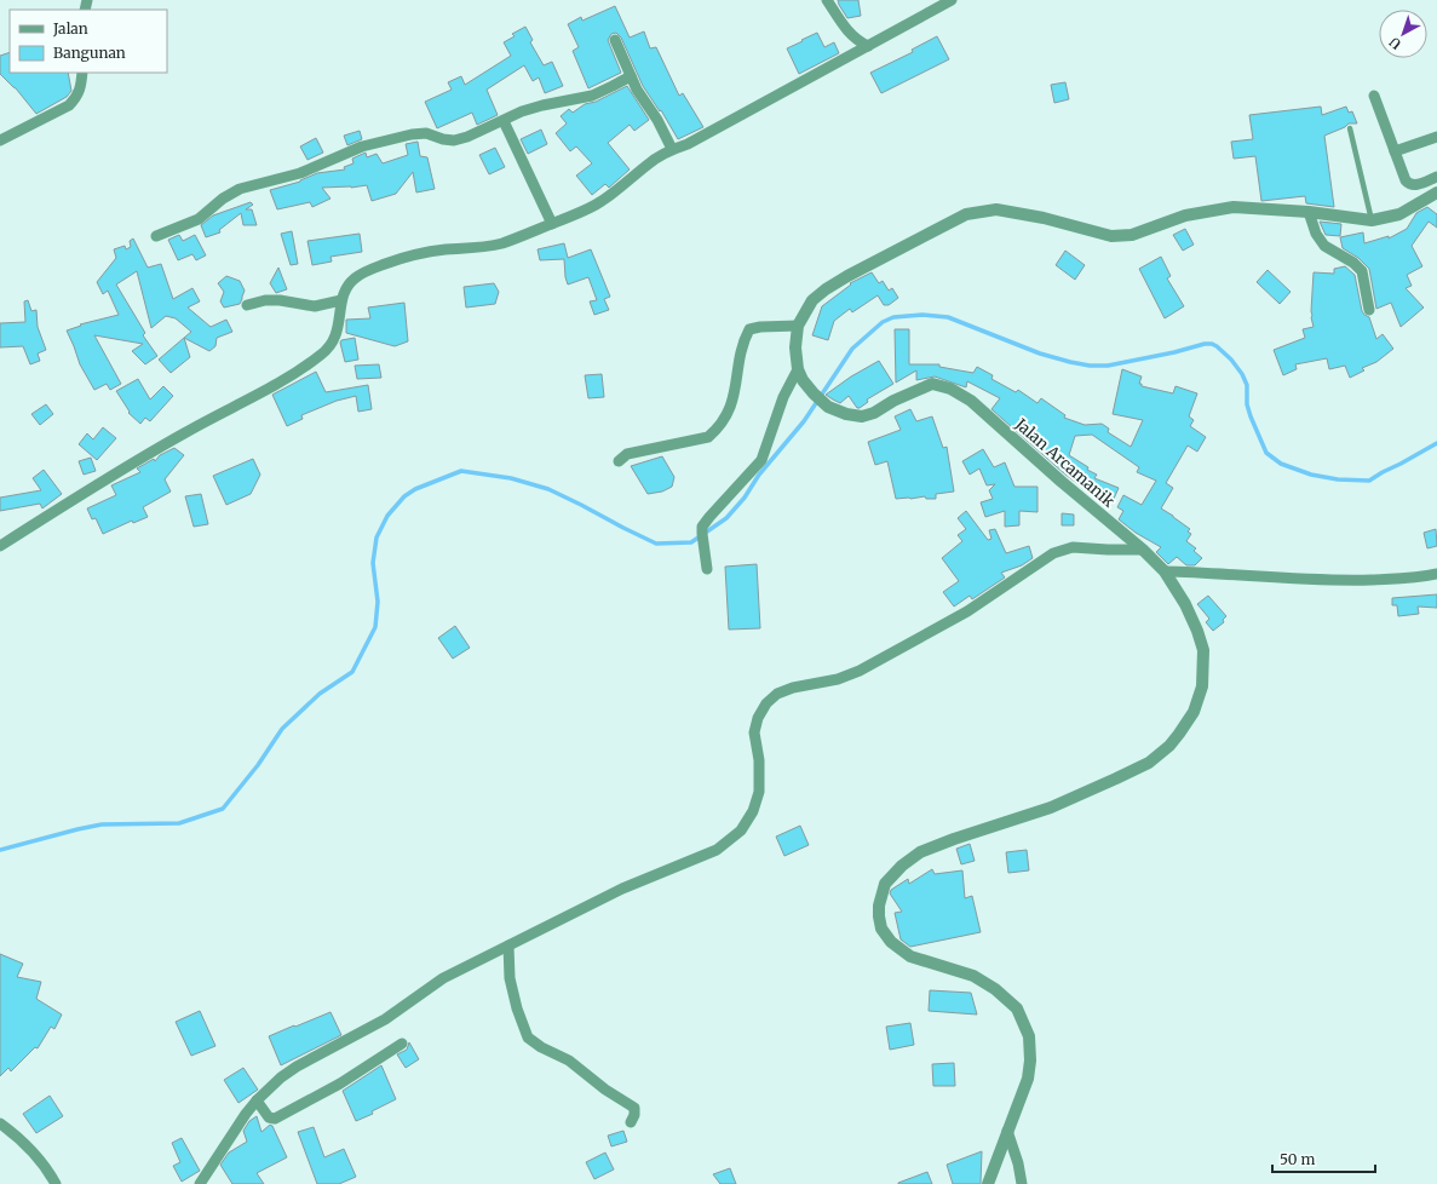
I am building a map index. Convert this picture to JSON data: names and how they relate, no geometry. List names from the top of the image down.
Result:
{
  "streets": {
    "street": ["Jalan Arcamanik"]
  },
  "legend": ["Jalan", "Bangunan"],
  "scale_bar": "50 m",
  "north": "bottom left"
}
